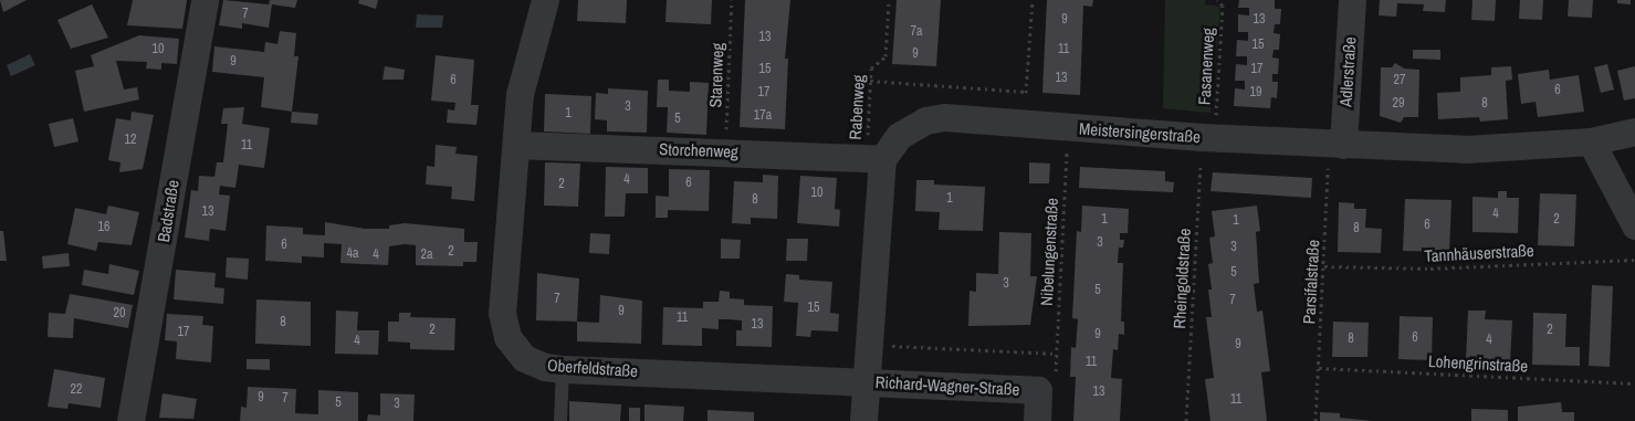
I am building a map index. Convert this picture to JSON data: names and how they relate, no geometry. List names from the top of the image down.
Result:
{
  "streets": {
    "street": [
      "Adlerstraße",
      "Meistersingerstraße",
      "Storchenweg",
      "Badstraße",
      "Oberfeldstraße",
      "Richard-Wagner-Straße"
    ],
    "path": [
      "Fasanenweg",
      "Starenweg",
      "Rabenweg",
      "Nibelungenstraße",
      "Tannhäuserstraße",
      "Rheingoldstraße",
      "Parsifalstraße",
      "Lohengrinstraße"
    ]
  },
  "crossings": [
    ["Fasanenweg", "Meistersingerstraße"],
    ["Fasanenweg", "Rheingoldstraße"],
    ["Adlerstraße", "Meistersingerstraße"],
    ["Adlerstraße", "Parsifalstraße"],
    ["Starenweg", "Storchenweg"],
    ["Rabenweg", "Meistersingerstraße"],
    ["Rabenweg", "Storchenweg"],
    ["Meistersingerstraße", "Storchenweg"],
    ["Meistersingerstraße", "Nibelungenstraße"],
    ["Meistersingerstraße", "Rheingoldstraße"],
    ["Meistersingerstraße", "Parsifalstraße"],
    ["Storchenweg", "Oberfeldstraße"],
    ["Tannhäuserstraße", "Parsifalstraße"],
    ["Parsifalstraße", "Lohengrinstraße"],
    ["Oberfeldstraße", "Richard-Wagner-Straße"]
  ],
  "house_numbers": [
    "7",
    "9",
    "13",
    "7a",
    "13",
    "15",
    "10",
    "11",
    "9",
    "9",
    "15",
    "17",
    "13",
    "6",
    "27",
    "6",
    "17",
    "19",
    "29",
    "8",
    "3",
    "1",
    "17a",
    "5",
    "12",
    "11",
    "4",
    "6",
    "2",
    "10",
    "1",
    "8",
    "13",
    "4",
    "1",
    "2",
    "1",
    "6",
    "16",
    "8",
    "3",
    "6",
    "3",
    "2",
    "4a",
    "4",
    "2a",
    "5",
    "3",
    "5",
    "7",
    "7",
    "15",
    "9",
    "20",
    "11",
    "8",
    "13",
    "2",
    "2",
    "17",
    "9",
    "6",
    "8",
    "4",
    "4",
    "9",
    "11",
    "22",
    "13",
    "9",
    "7",
    "11",
    "5",
    "3"
  ]
}
